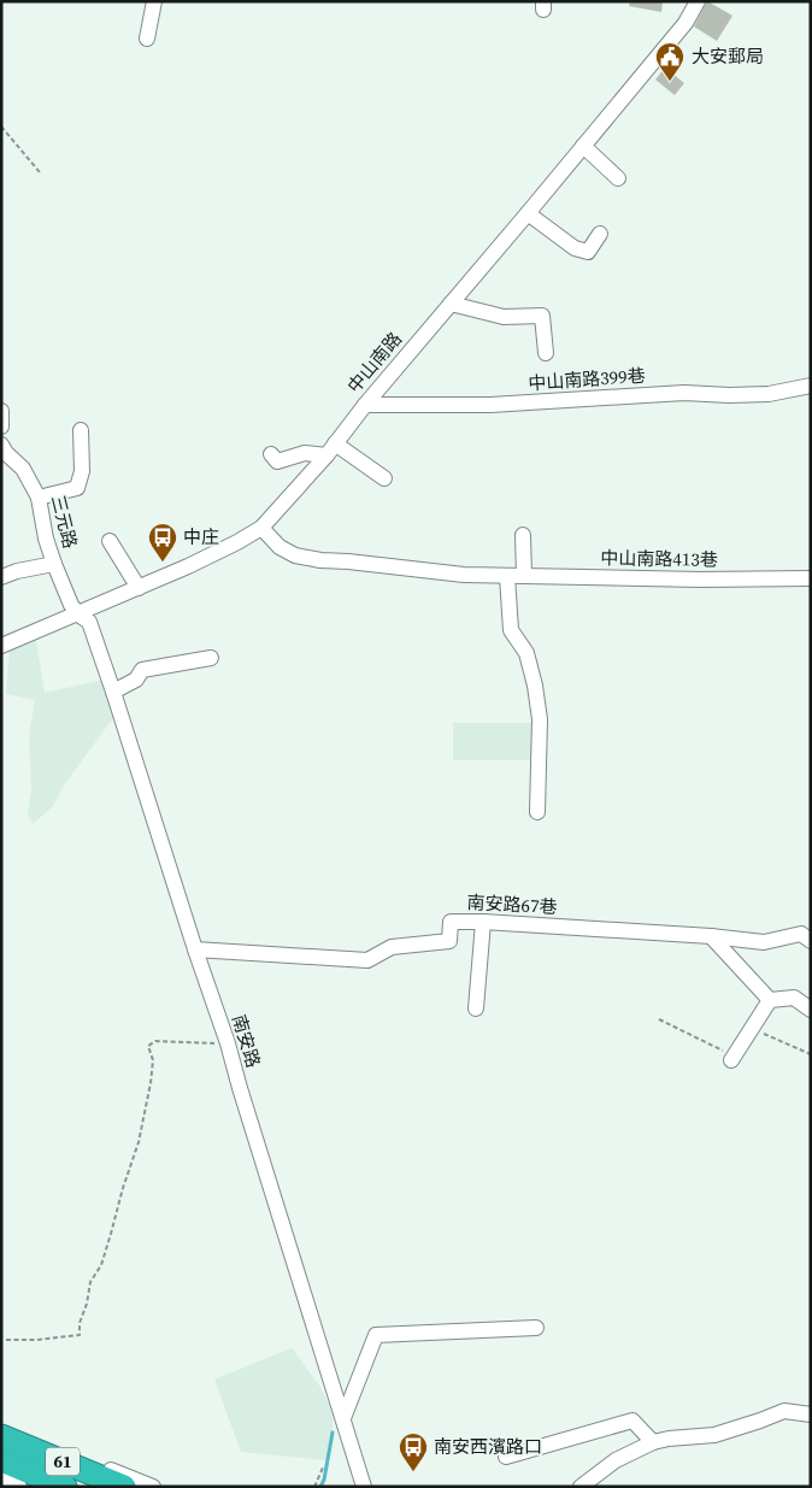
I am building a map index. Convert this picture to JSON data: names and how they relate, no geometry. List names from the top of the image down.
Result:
{
  "streets": {
    "highway": ["61"],
    "street": [
      "中山南路",
      "中山南路399巷",
      "三元路",
      "中山南路413巷",
      "南安路67巷",
      "南安路"
    ]
  },
  "crossings": [
    ["中山南路", "中山南路399巷"],
    ["中山南路", "三元路"],
    ["中山南路", "中山南路413巷"],
    ["中山南路", "南安路"],
    ["三元路", "南安路"],
    ["南安路67巷", "南安路"]
  ],
  "places": {
    "public building": ["大安郵局"],
    "bus stop": ["中庄", "南安西濱路口"]
  }
}
